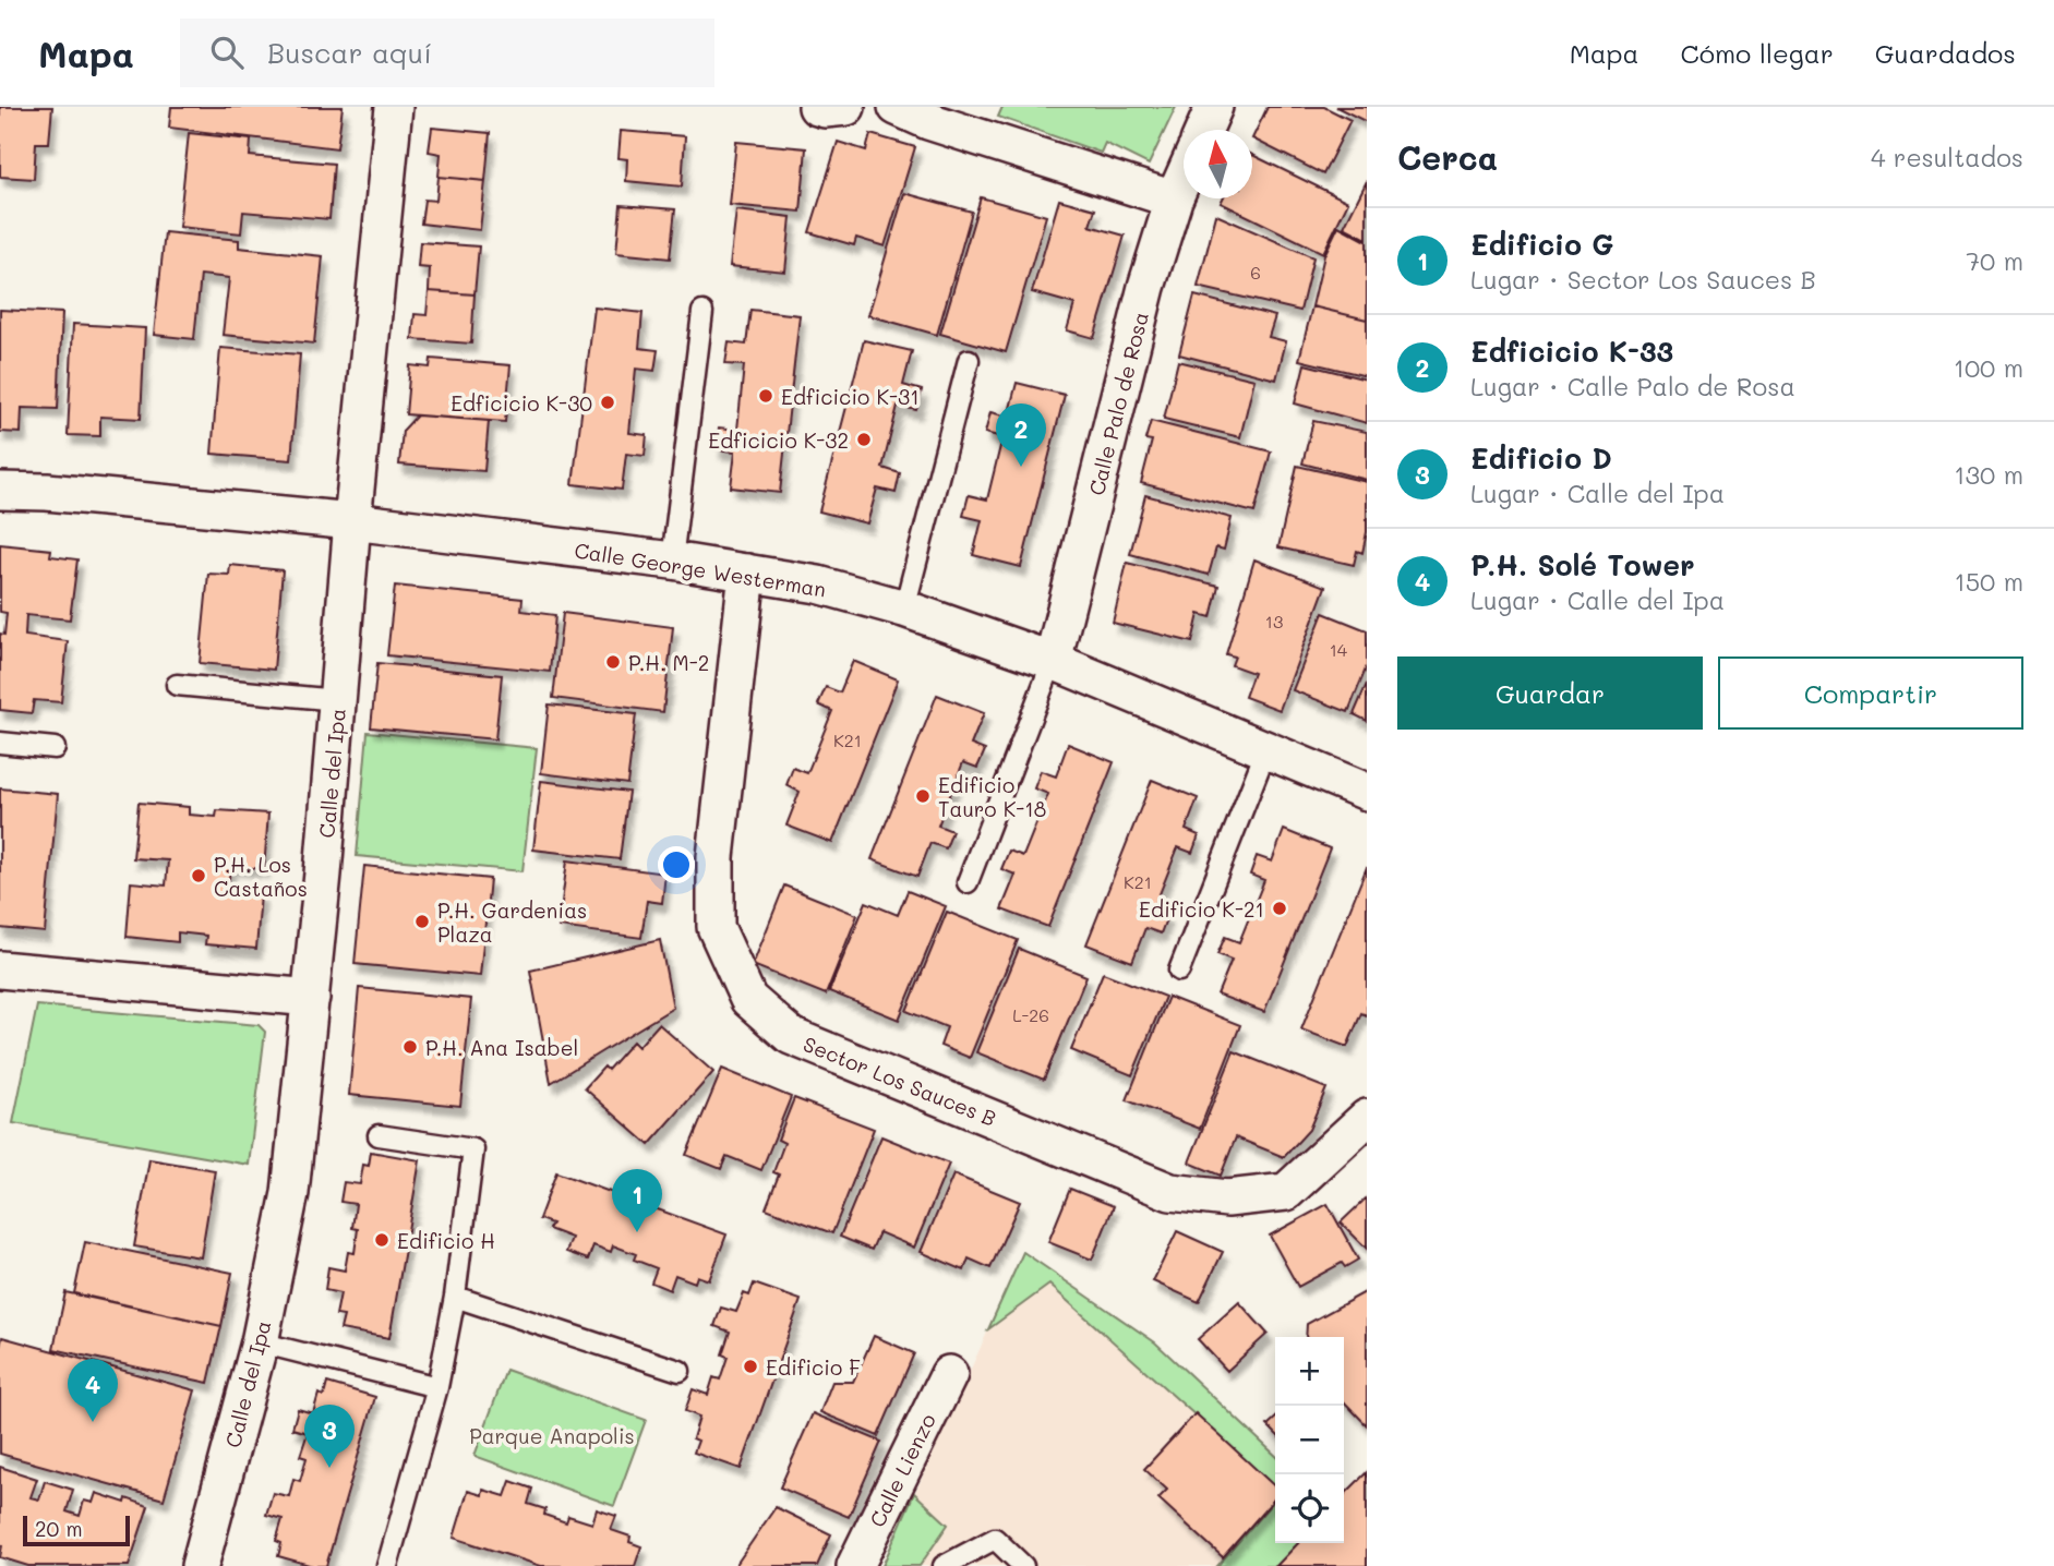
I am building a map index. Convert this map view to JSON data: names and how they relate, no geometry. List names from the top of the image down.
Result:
{
  "streets": {
    "street": [
      "Calle Palo de Rosa",
      "Calle George Westerman",
      "Calle del Ipa",
      "Sector Los Sauces B",
      "Calle Lienzo"
    ]
  },
  "crossings": [
    ["Calle Palo de Rosa", "Calle George Westerman"],
    ["Calle George Westerman", "Calle del Ipa"],
    ["Calle George Westerman", "Sector Los Sauces B"]
  ],
  "parks": ["Parque Anapolis"],
  "places": [
    "Edficicio K-31",
    "Edficicio K-30",
    "Edficicio K-32",
    "P.H. M-2",
    "Edificio Tauro K-18",
    "P.H. Los Castaños",
    "Edificio K-21",
    "P.H. Gardenias Plaza",
    "P.H. Ana Isabel",
    "Edificio H",
    "Edificio F"
  ],
  "house_numbers": [
    "6",
    "13",
    "14",
    "K21",
    "K21",
    "L-26"
  ],
  "scale_bar": "20 m",
  "north": "top",
  "page": {
    "header": "Mapa",
    "search": "Buscar aquí",
    "nav": ["Mapa", "Cómo llegar", "Guardados"],
    "heading": ["Cerca", "4 resultados"],
    "list": [
      {
        "mark": "1",
        "name": "Edificio G",
        "note": "Lugar · Sector Los Sauces B",
        "value": "70 m"
      },
      {
        "mark": "2",
        "name": "Edficicio K-33",
        "note": "Lugar · Calle Palo de Rosa",
        "value": "100 m"
      },
      {
        "mark": "3",
        "name": "Edificio D",
        "note": "Lugar · Calle del Ipa",
        "value": "130 m"
      },
      {
        "mark": "4",
        "name": "P.H. Solé Tower",
        "note": "Lugar · Calle del Ipa",
        "value": "150 m"
      }
    ],
    "pins": [
      "2",
      "1",
      "4",
      "3"
    ],
    "buttons": ["Guardar", "Compartir"],
    "map_buttons": ["+", "−"],
    "scale": "20 m"
  }
}
